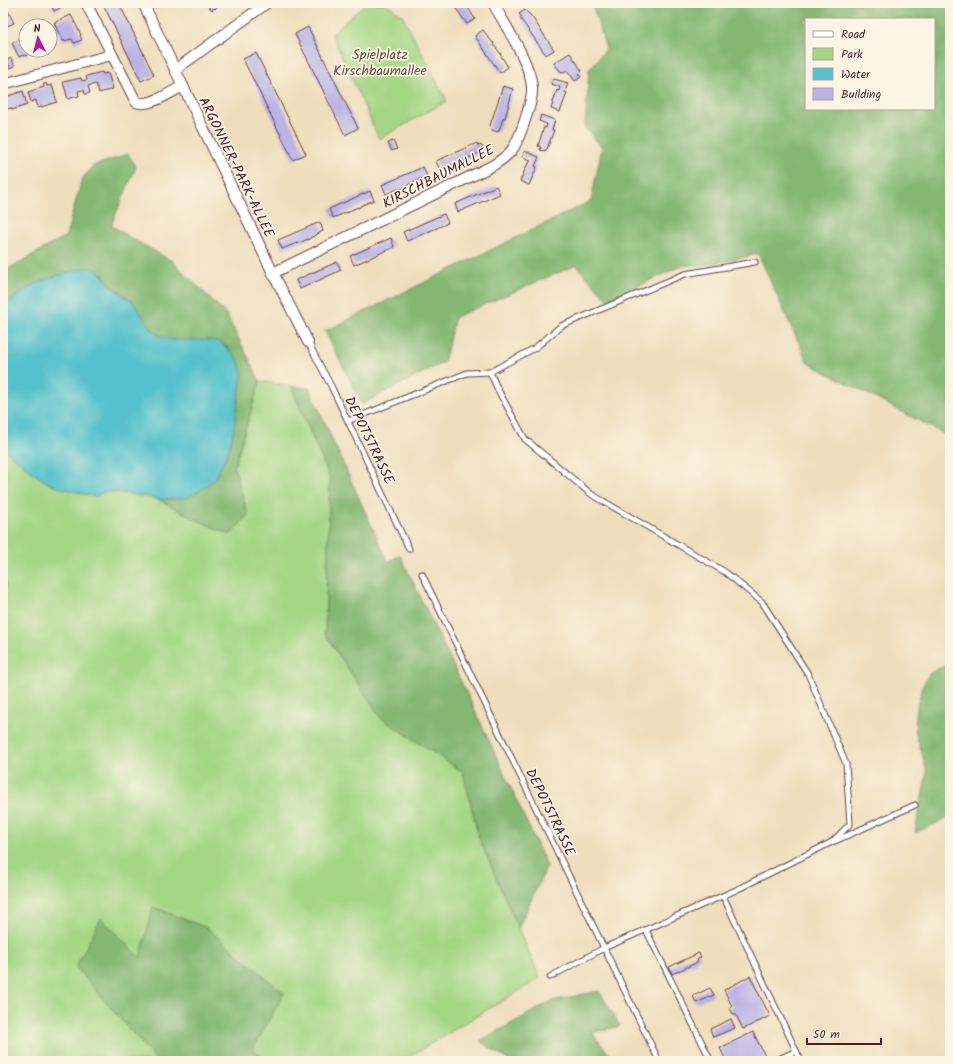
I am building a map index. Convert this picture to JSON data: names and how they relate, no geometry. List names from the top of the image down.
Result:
{
  "streets": {
    "street": ["ARGONNER-PARK-ALLEE", "KIRSCHBAUMALLEE"],
    "lane": ["DEPOTSTRASSE"]
  },
  "crossings": [
    ["ARGONNER-PARK-ALLEE", "KIRSCHBAUMALLEE"],
    ["ARGONNER-PARK-ALLEE", "DEPOTSTRASSE"]
  ],
  "parks": ["Spielplatz Kirschbaumallee"],
  "legend": [
    "Road",
    "Park",
    "Water",
    "Building"
  ],
  "scale_bar": "50 m",
  "north": "top"
}
